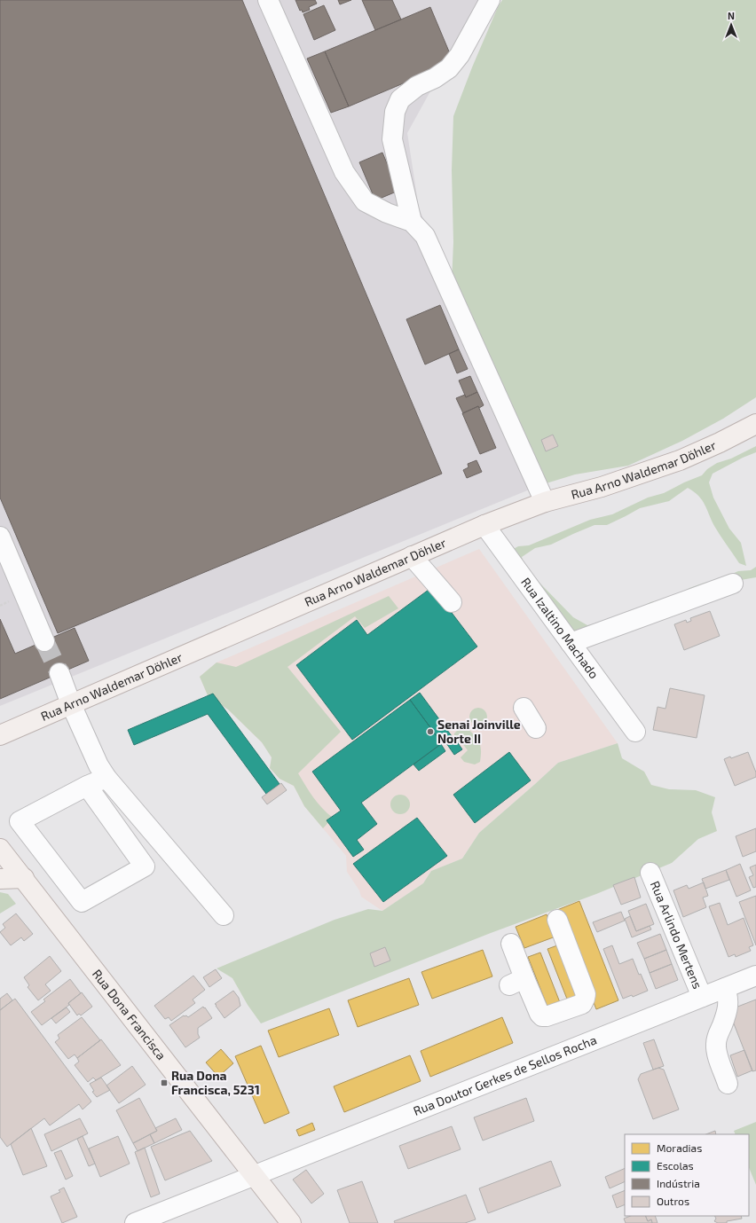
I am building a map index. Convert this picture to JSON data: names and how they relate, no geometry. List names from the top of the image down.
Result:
{
  "streets": {
    "main road": ["Rua Arno Waldemar Döhler", "Rua Dona Francisca"],
    "street": ["Rua Izaltino Machado", "Rua Arlindo Mertens", "Rua Doutor Gerkes de Sellos Rocha"]
  },
  "crossings": [
    ["Rua Arno Waldemar Döhler", "Rua Izaltino Machado"],
    ["Rua Arlindo Mertens", "Rua Doutor Gerkes de Sellos Rocha"],
    ["Rua Dona Francisca", "Rua Doutor Gerkes de Sellos Rocha"]
  ],
  "places": {
    "other": ["Senai Joinville Norte II"],
    "transit": ["Rua Dona Francisca, 5231"]
  },
  "legend": [
    "Moradias",
    "Escolas",
    "Indústria",
    "Outros"
  ],
  "north": "top"
}
